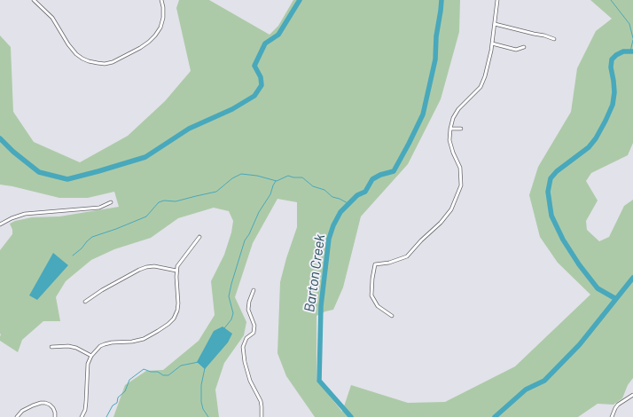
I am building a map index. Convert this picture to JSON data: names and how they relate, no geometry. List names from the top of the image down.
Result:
{
  "water": ["Barton Creek"]
}
